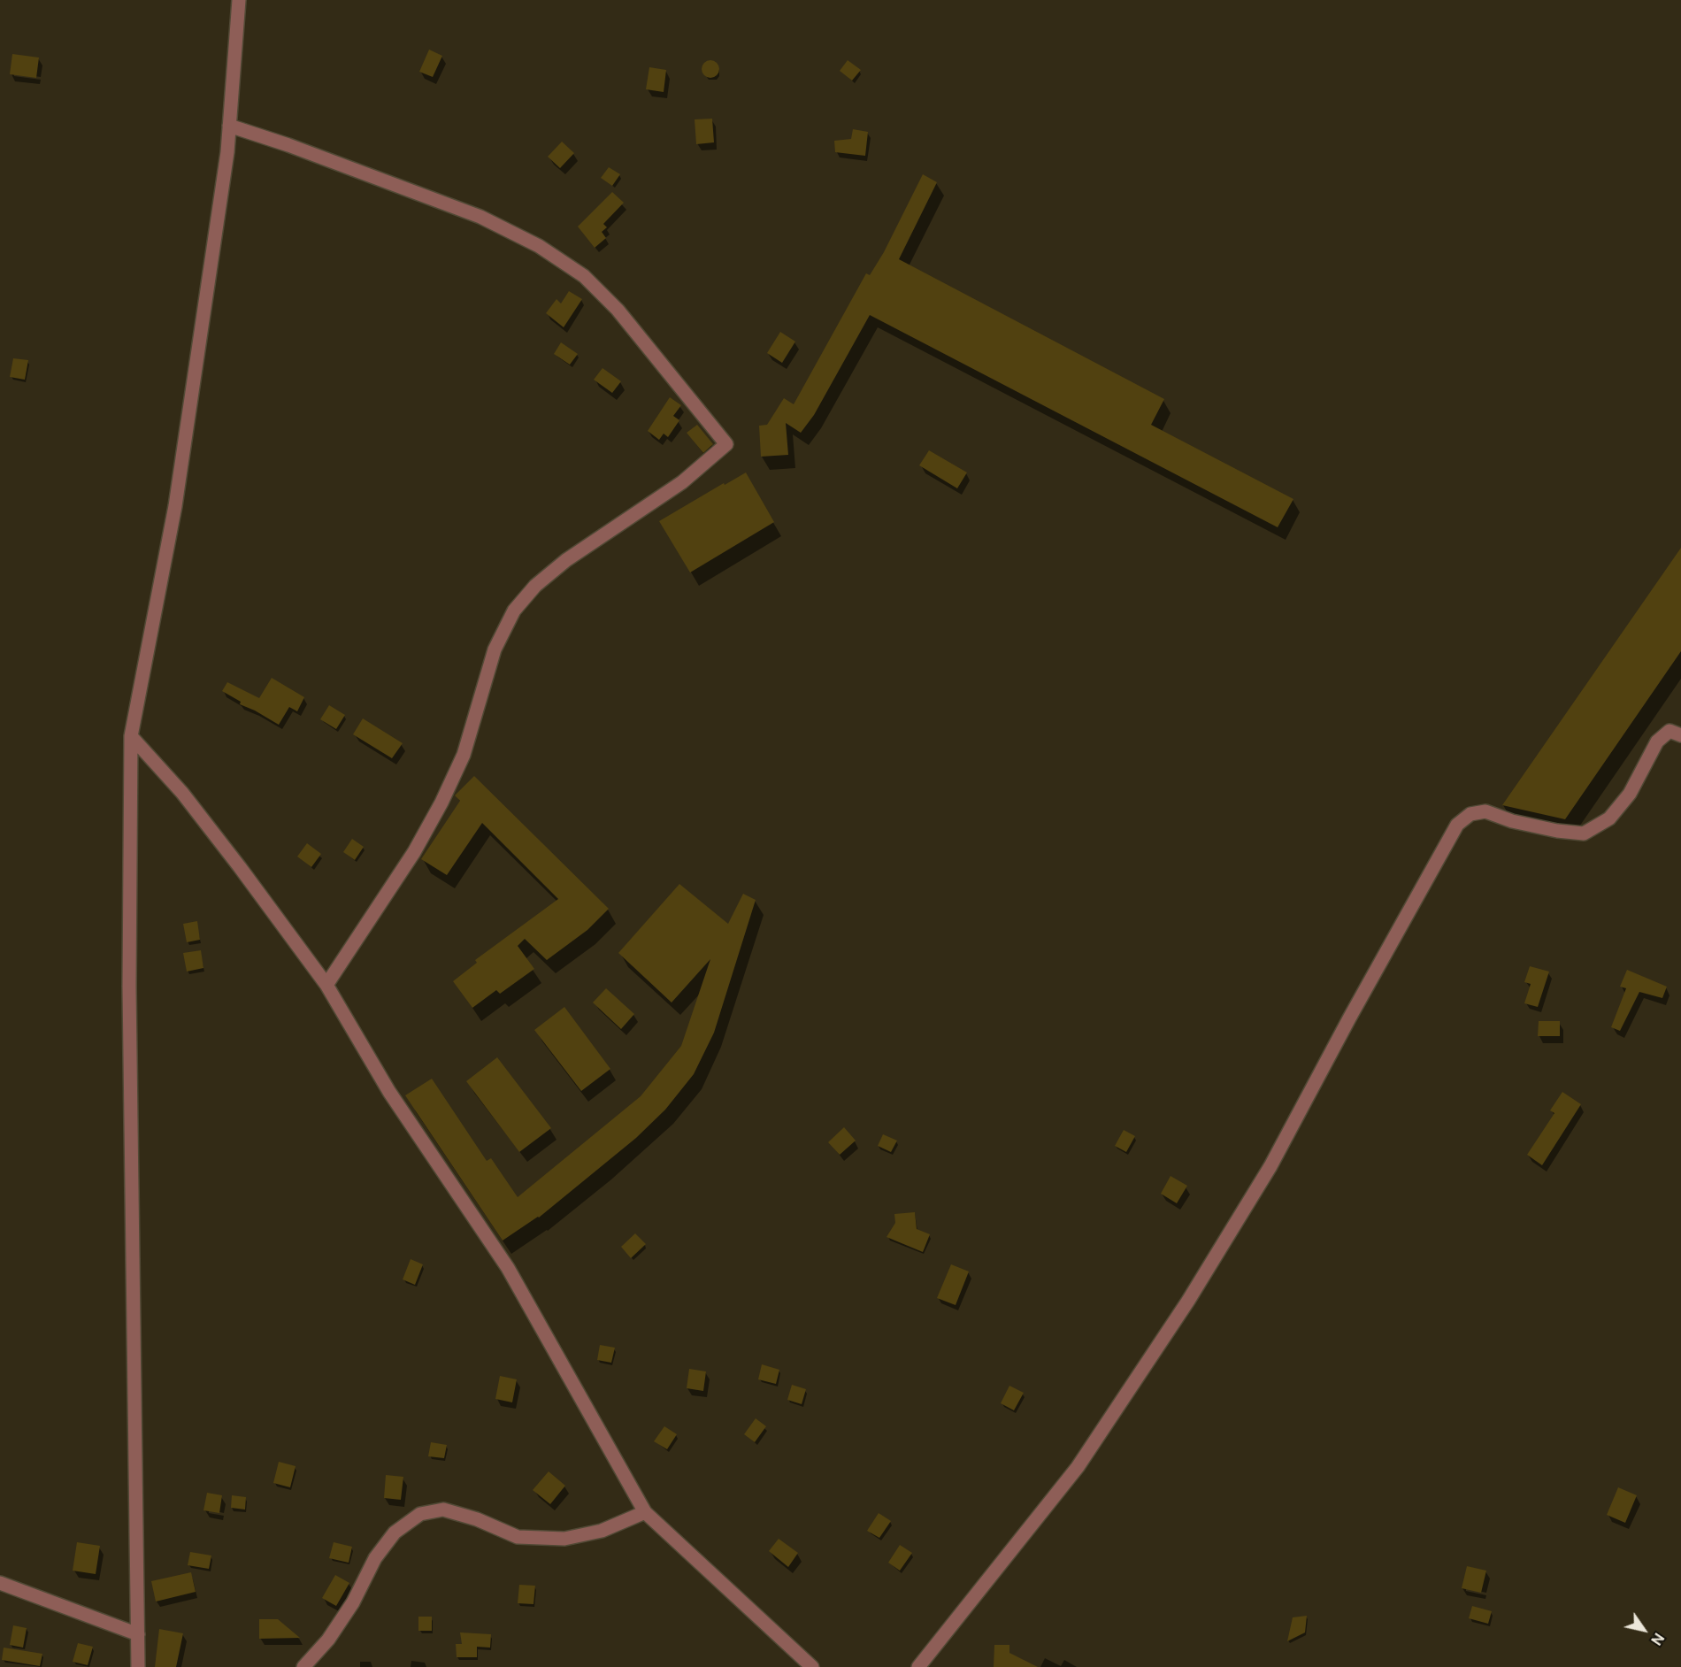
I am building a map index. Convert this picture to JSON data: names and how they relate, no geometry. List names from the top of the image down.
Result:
{
  "north": "bottom right"
}
